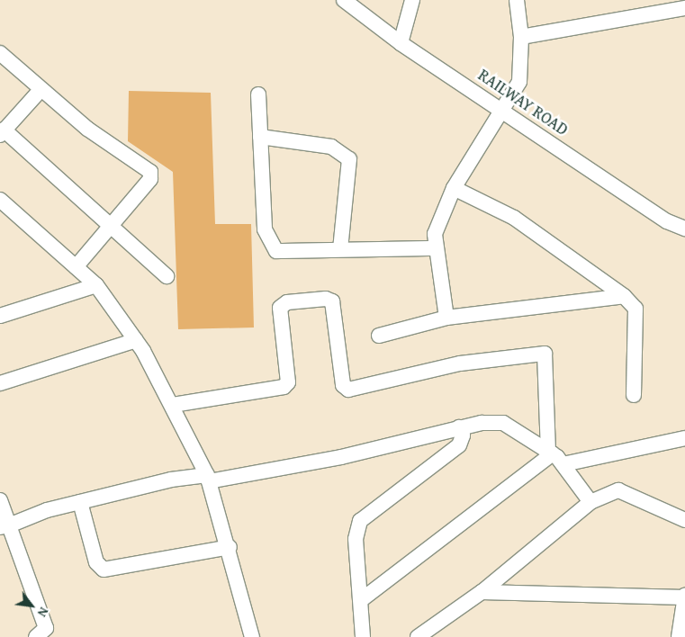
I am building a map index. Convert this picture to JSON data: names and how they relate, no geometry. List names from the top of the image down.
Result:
{
  "streets": {
    "street": ["RAILWAY ROAD"]
  },
  "north": "bottom right"
}
